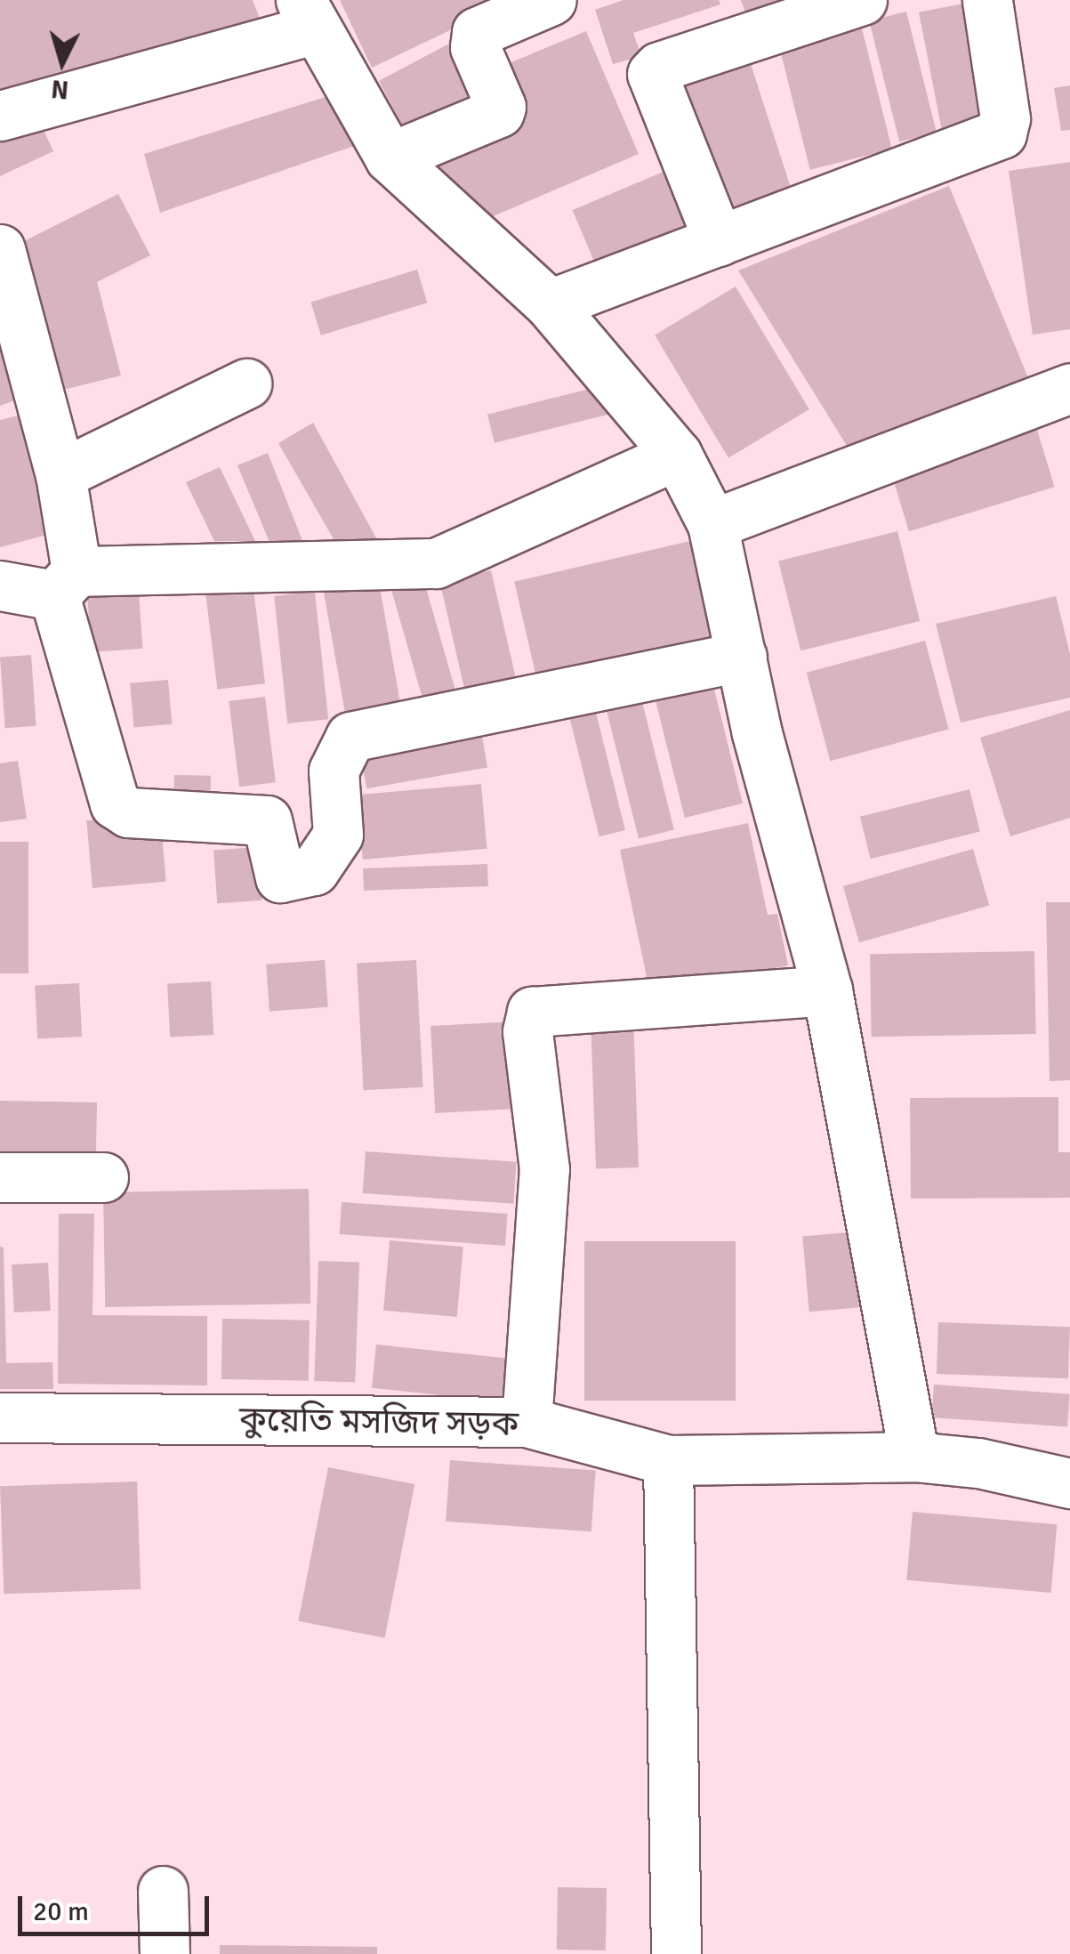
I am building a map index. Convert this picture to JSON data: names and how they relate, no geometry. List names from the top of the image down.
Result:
{
  "streets": {
    "street": ["কুয়েতি মসজিদ সড়ক"]
  },
  "scale_bar": "20 m",
  "north": "bottom"
}
